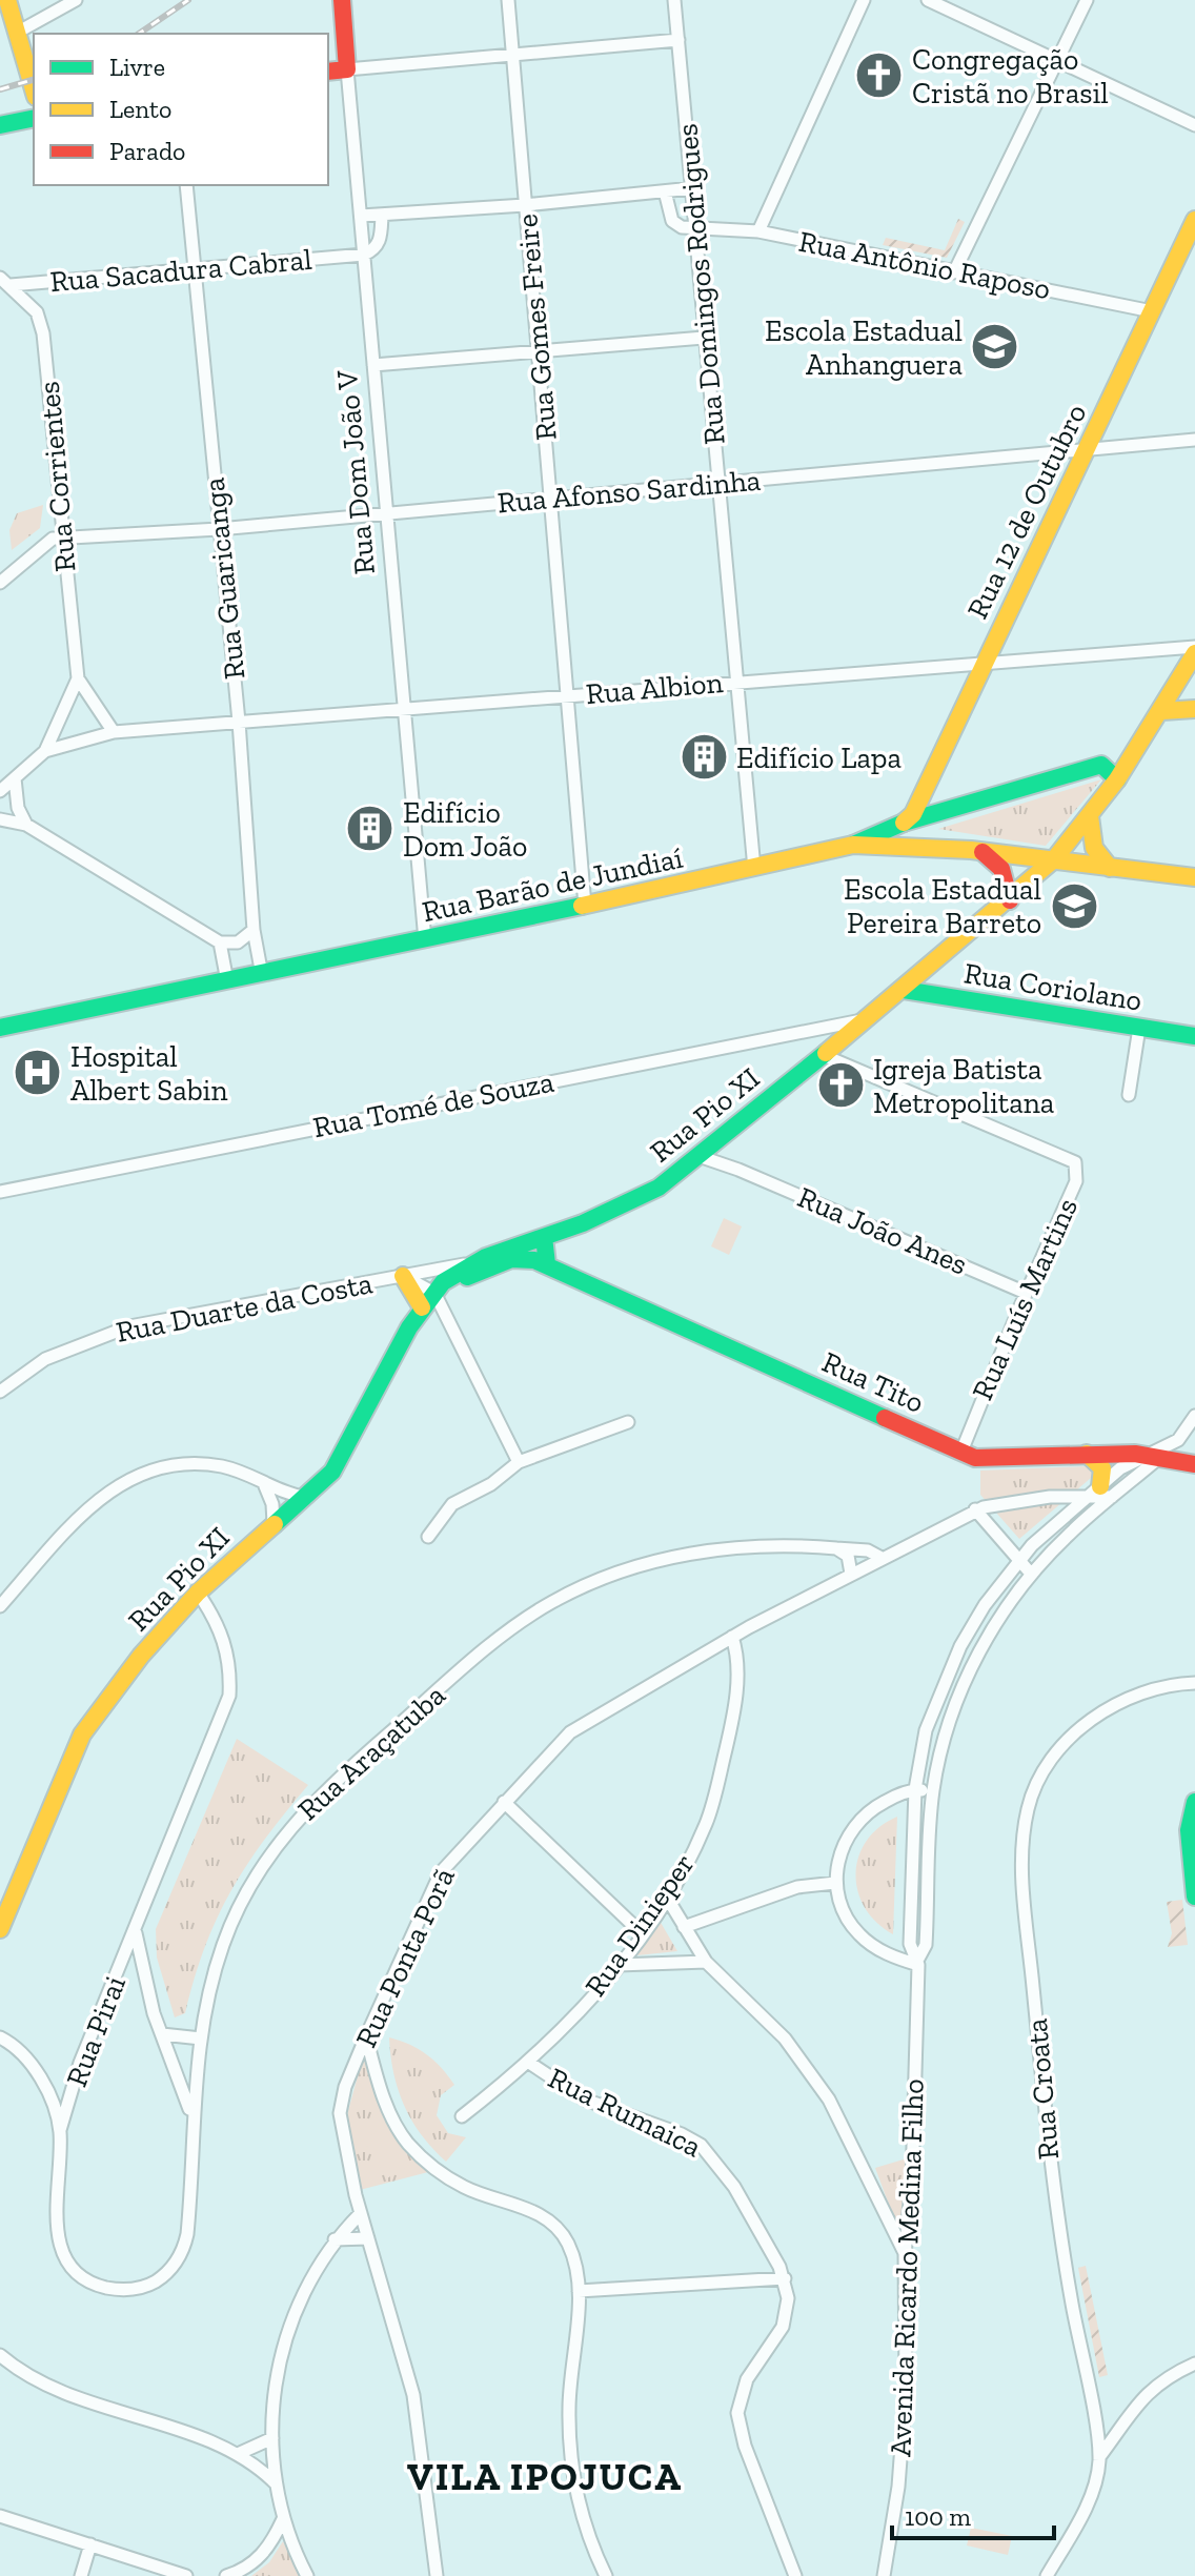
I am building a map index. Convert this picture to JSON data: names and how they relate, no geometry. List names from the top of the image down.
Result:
{
  "streets": {
    "main road": [
      "Rua Dom João V",
      "Rua 12 de Outubro",
      "Rua Barão de Jundiaí",
      "Rua Coriolano",
      "Rua Pio XI",
      "Rua Tito"
    ],
    "street": [
      "Rua Antônio Raposo",
      "Rua Sacadura Cabral",
      "Rua Domingos Rodrigues",
      "Rua Gomes Freire",
      "Rua Corrientes",
      "Rua Afonso Sardinha",
      "Rua Guaricanga",
      "Rua Albion",
      "Rua Tomé de Souza",
      "Rua João Anes",
      "Rua Luís Martins",
      "Rua Duarte da Costa",
      "Rua Araçatuba",
      "Rua Dinieper",
      "Rua Ponta Porã",
      "Rua Pirai",
      "Rua Croata",
      "Rua Rumaica",
      "Avenida Ricardo Medina Filho"
    ]
  },
  "crossings": [
    ["Rua Antônio Raposo", "Rua Domingos Rodrigues"],
    ["Rua Antônio Raposo", "Rua 12 de Outubro"],
    ["Rua Sacadura Cabral", "Rua Dom João V"],
    ["Rua Sacadura Cabral", "Rua Corrientes"],
    ["Rua Sacadura Cabral", "Rua Guaricanga"],
    ["Rua Domingos Rodrigues", "Rua Afonso Sardinha"],
    ["Rua Domingos Rodrigues", "Rua Albion"],
    ["Rua Domingos Rodrigues", "Rua Barão de Jundiaí"],
    ["Rua Gomes Freire", "Rua Afonso Sardinha"],
    ["Rua Gomes Freire", "Rua Albion"],
    ["Rua Gomes Freire", "Rua Barão de Jundiaí"],
    ["Rua Dom João V", "Rua Afonso Sardinha"],
    ["Rua Dom João V", "Rua Albion"],
    ["Rua Dom João V", "Rua Barão de Jundiaí"],
    ["Rua Corrientes", "Rua Afonso Sardinha"],
    ["Rua Afonso Sardinha", "Rua 12 de Outubro"],
    ["Rua Afonso Sardinha", "Rua Guaricanga"],
    ["Rua 12 de Outubro", "Rua Albion"],
    ["Rua Guaricanga", "Rua Albion"],
    ["Rua Guaricanga", "Rua Barão de Jundiaí"],
    ["Rua Albion", "Rua Pio XI"],
    ["Rua Coriolano", "Rua Pio XI"],
    ["Rua Tomé de Souza", "Rua Pio XI"],
    ["Rua Pio XI", "Rua João Anes"],
    ["Rua Pio XI", "Rua Luís Martins"],
    ["Rua Pio XI", "Rua Duarte da Costa"],
    ["Rua Pio XI", "Rua Tito"],
    ["Rua Pio XI", "Rua Pirai"],
    ["Rua João Anes", "Rua Luís Martins"],
    ["Rua Luís Martins", "Rua Tito"],
    ["Rua Araçatuba", "Rua Ponta Porã"],
    ["Rua Araçatuba", "Rua Pirai"],
    ["Rua Dinieper", "Rua Ponta Porã"],
    ["Rua Dinieper", "Rua Rumaica"],
    ["Rua Ponta Porã", "Avenida Ricardo Medina Filho"]
  ],
  "districts": ["VILA IPOJUCA"],
  "places": {
    "church": ["Congregação Cristã no Brasil", "Igreja Batista Metropolitana"],
    "school or university": ["Escola Estadual Anhanguera", "Escola Estadual Pereira Barreto"],
    "building": ["Edifício Lapa", "Edifício Dom João"],
    "hospital": ["Hospital Albert Sabin"]
  },
  "legend": ["Livre", "Lento", "Parado"],
  "scale_bar": "100 m"
}
